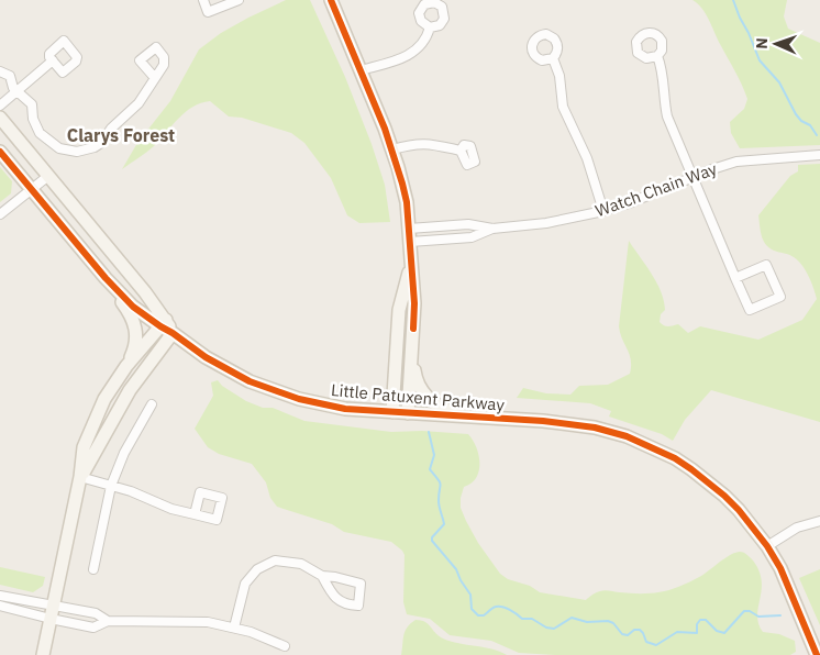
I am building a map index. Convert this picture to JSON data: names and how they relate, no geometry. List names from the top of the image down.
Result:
{
  "streets": {
    "street": ["Watch Chain Way", "Little Patuxent Parkway"]
  },
  "districts": ["Clarys Forest"],
  "north": "left"
}
